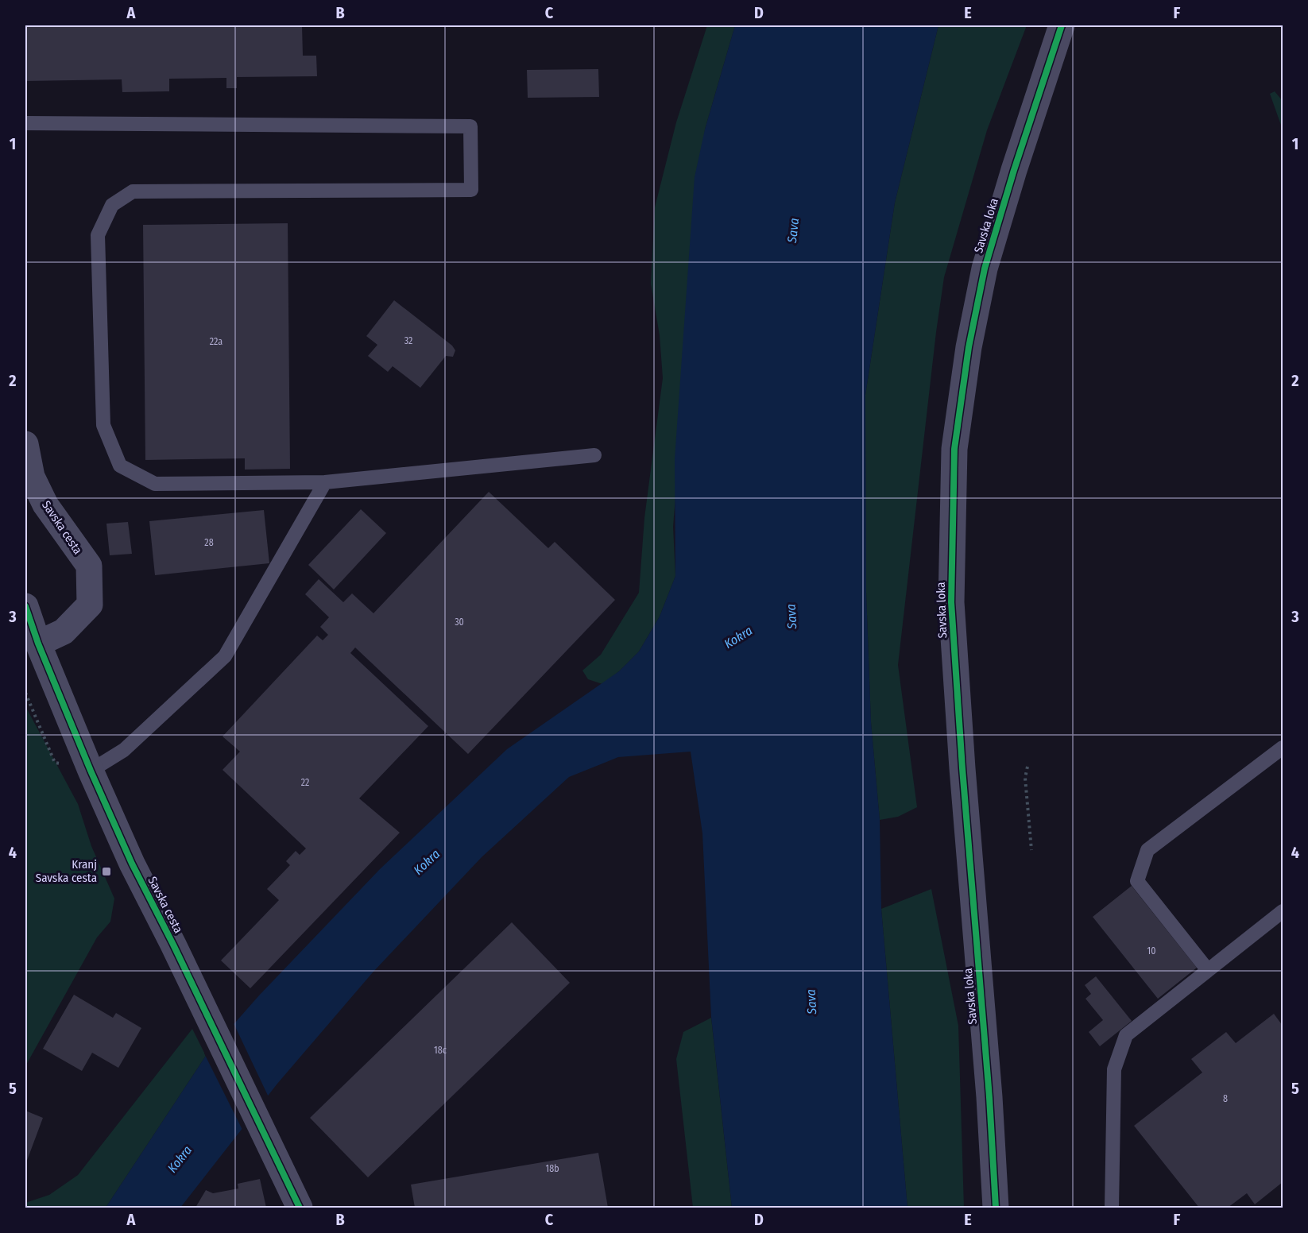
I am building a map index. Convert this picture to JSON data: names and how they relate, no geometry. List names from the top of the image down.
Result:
{
  "streets": {
    "street": ["Savska loka", "Savska cesta"]
  },
  "water": ["Sava", "Kokra"],
  "places": {
    "transit": ["Kranj Savska cesta"]
  },
  "house_numbers": [
    "32",
    "22a",
    "28",
    "30",
    "22",
    "10",
    "18c",
    "8",
    "18b"
  ],
  "grid": {
    "columns": [
      "A",
      "B",
      "C",
      "D",
      "E",
      "F"
    ],
    "rows": [
      "1",
      "2",
      "3",
      "4",
      "5"
    ]
  }
}
